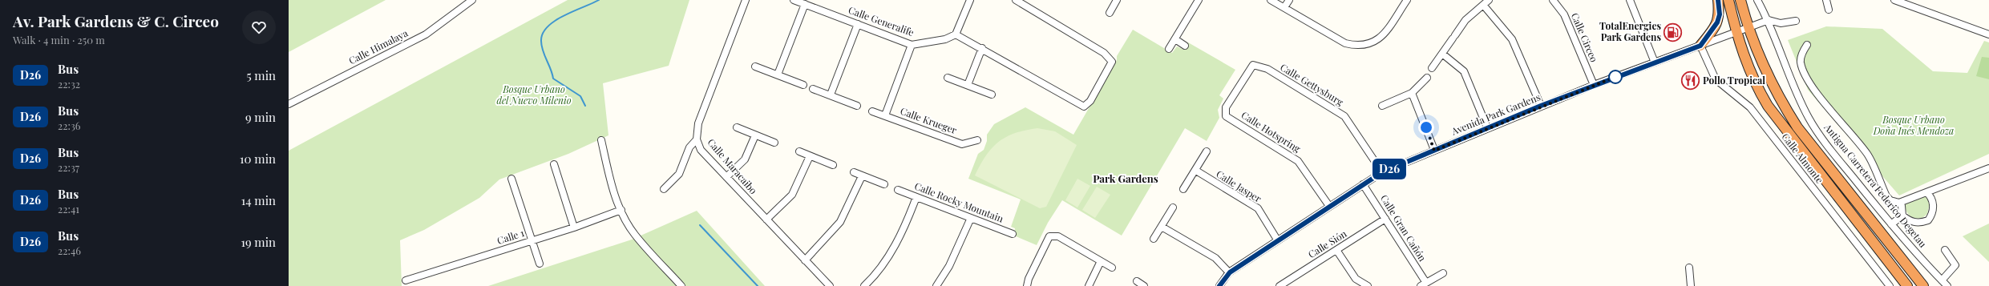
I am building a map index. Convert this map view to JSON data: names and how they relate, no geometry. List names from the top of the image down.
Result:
{
  "streets": {
    "street": [
      "Calle Generalife",
      "Calle Circeo",
      "Calle Himalaya",
      "Calle Gettysburg",
      "Avenida Park Gardens",
      "Calle Krueger",
      "Calle Hotspring",
      "Calle Almonte",
      "Calle Maracaibo",
      "Antigua Carretera Federico Degetau",
      "Calle Jasper",
      "Calle Rocky Mountain",
      "Calle Gran Cañón",
      "Calle 1",
      "Calle Sión"
    ]
  },
  "crossings": [
    ["Calle Circeo", "Avenida Park Gardens"],
    ["Calle Gettysburg", "Avenida Park Gardens"],
    ["Calle Gettysburg", "Calle Hotspring"],
    ["Avenida Park Gardens", "Calle Hotspring"],
    ["Avenida Park Gardens", "Calle Almonte"],
    ["Avenida Park Gardens", "Antigua Carretera Federico Degetau"],
    ["Avenida Park Gardens", "Calle Jasper"],
    ["Avenida Park Gardens", "Calle Gran Cañón"],
    ["Calle Gran Cañón", "Calle Sión"]
  ],
  "districts": ["Park Gardens"],
  "parks": ["Bosque Urbano del Nuevo Milenio", "Bosque Urbano Doña Inés Mendoza"],
  "places": {
    "fuel station": ["TotalEnergies Park Gardens"],
    "restaurant": ["Pollo Tropical"]
  },
  "lines": ["bus line D26"],
  "page": {
    "heading": ["Av. Park Gardens & C. Circeo", "Walk · 4 min · 250 m"],
    "on_map": "D26",
    "list": [
      {
        "mark": "D26",
        "name": "Bus",
        "note": "22:32",
        "value": "5 min"
      },
      {
        "mark": "D26",
        "name": "Bus",
        "note": "22:36",
        "value": "9 min"
      },
      {
        "mark": "D26",
        "name": "Bus",
        "note": "22:37",
        "value": "10 min"
      },
      {
        "mark": "D26",
        "name": "Bus",
        "note": "22:41",
        "value": "14 min"
      },
      {
        "mark": "D26",
        "name": "Bus",
        "note": "22:46",
        "value": "19 min"
      }
    ]
  }
}
